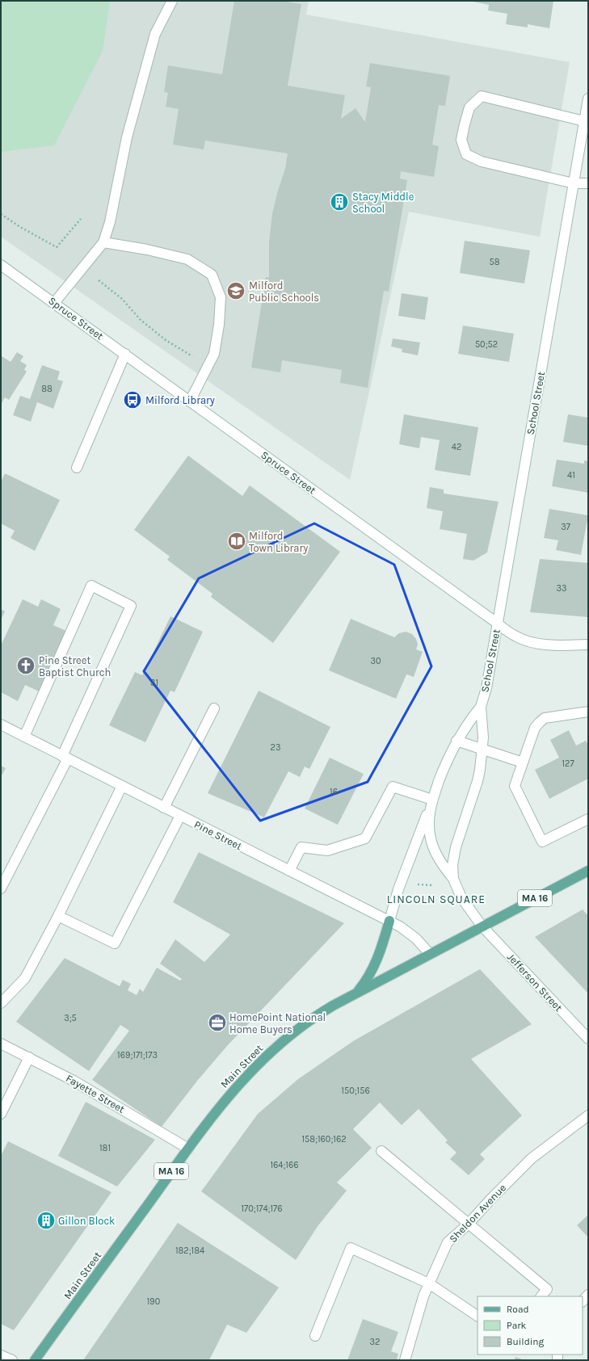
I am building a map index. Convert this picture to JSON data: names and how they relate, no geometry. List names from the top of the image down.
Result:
{
  "streets": {
    "main road": ["MA 16", "Main Street"],
    "street": [
      "Spruce Street",
      "School Street",
      "Pine Street",
      "Jefferson Street",
      "Fayette Street",
      "Sheldon Avenue"
    ]
  },
  "crossings": [
    ["Spruce Street", "School Street"],
    ["School Street", "Jefferson Street"],
    ["School Street", "Main Street"],
    ["Pine Street", "Main Street"],
    ["Jefferson Street", "Main Street"],
    ["Main Street", "Fayette Street"]
  ],
  "districts": ["LINCOLN SQUARE"],
  "places": {
    "building": ["Stacy Middle School", "Gillon Block"],
    "school or university": ["Milford Public Schools"],
    "bus stop": ["Milford Library"],
    "library": ["Milford Town Library"],
    "church": ["Pine Street Baptist Church"],
    "office": ["HomePoint National Home Buyers"]
  },
  "house_numbers": [
    "58",
    "50;52",
    "88",
    "42",
    "41",
    "37",
    "33",
    "30",
    "31",
    "23",
    "127",
    "16",
    "3;5",
    "169;171;173",
    "150;156",
    "158;160;162",
    "181",
    "164;166",
    "170;174;176",
    "182;184",
    "190",
    "32"
  ],
  "legend": ["Road", "Park", "Building"]
}
